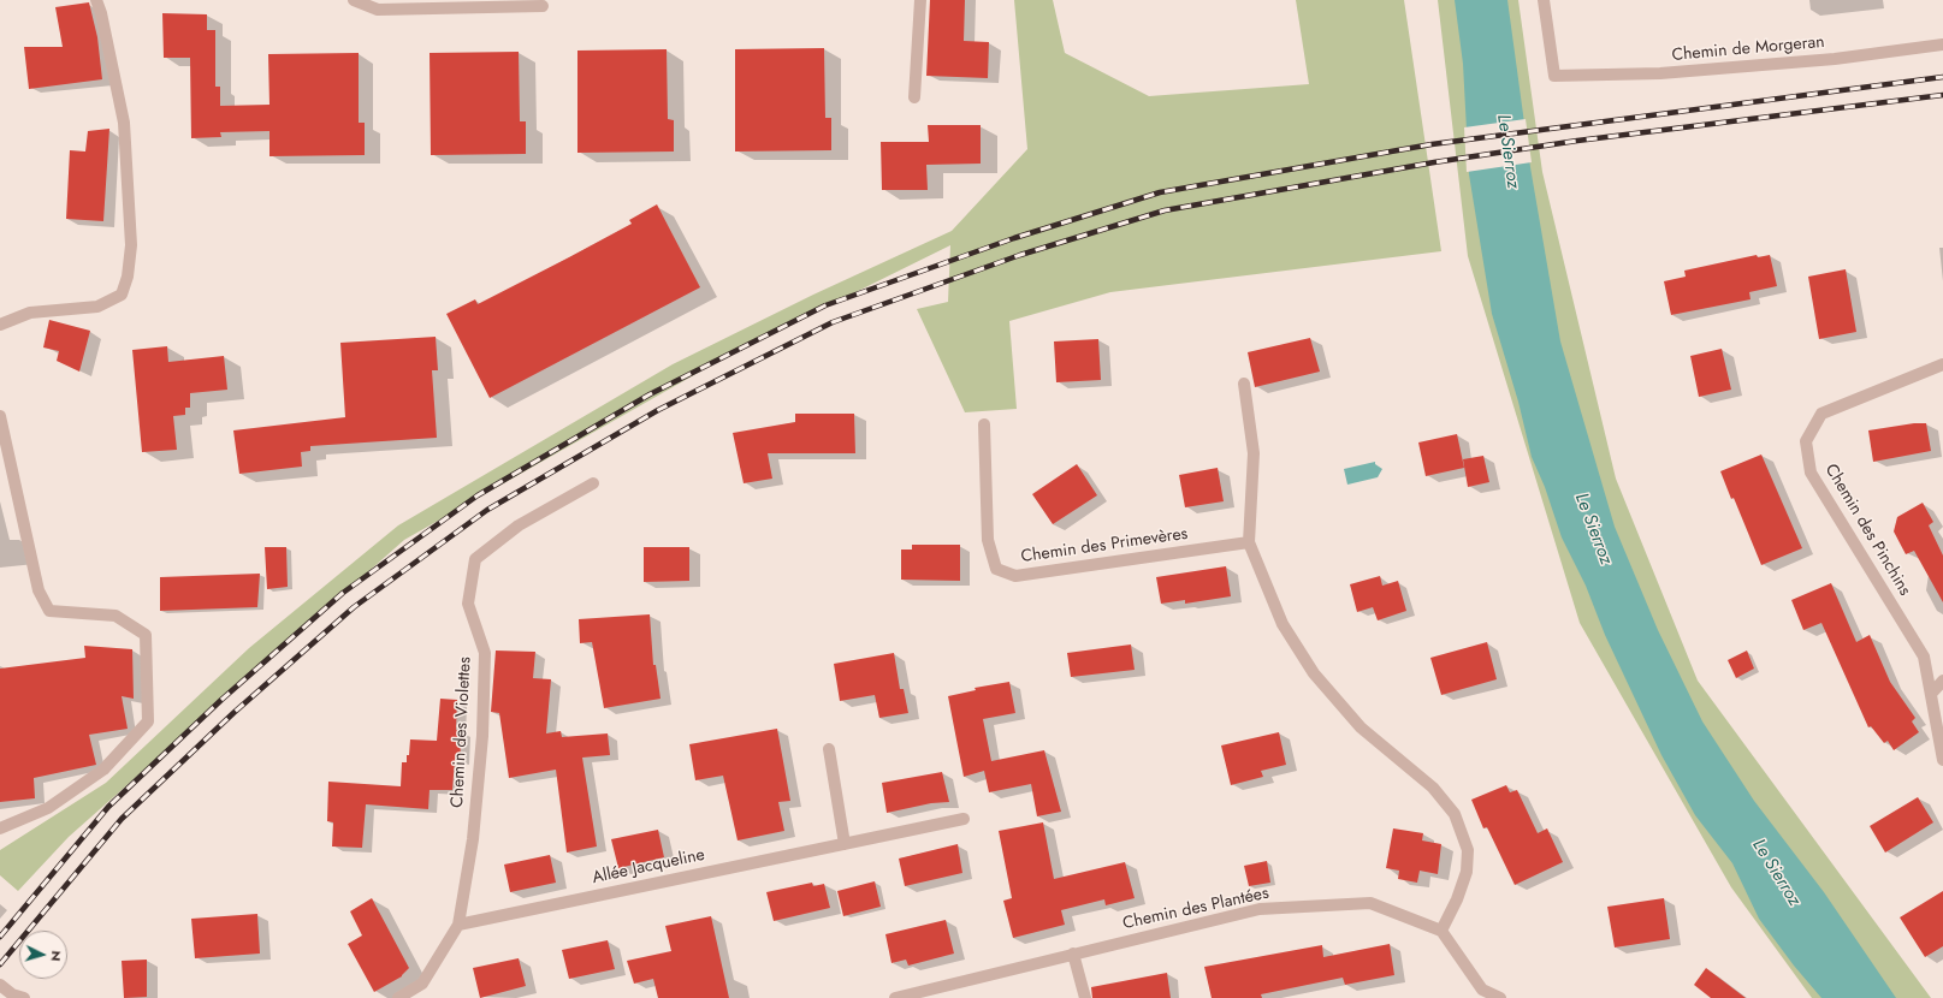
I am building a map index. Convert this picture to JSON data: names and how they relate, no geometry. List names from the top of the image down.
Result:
{
  "streets": {
    "street": [
      "Chemin de Morgeran",
      "Chemin des Pinchins",
      "Chemin des Primevères",
      "Chemin des Violettes",
      "Allée Jacqueline",
      "Chemin des Plantées"
    ]
  },
  "crossings": [
    ["Chemin des Violettes", "Allée Jacqueline"]
  ],
  "water": ["Le Sierroz"],
  "north": "right"
}
